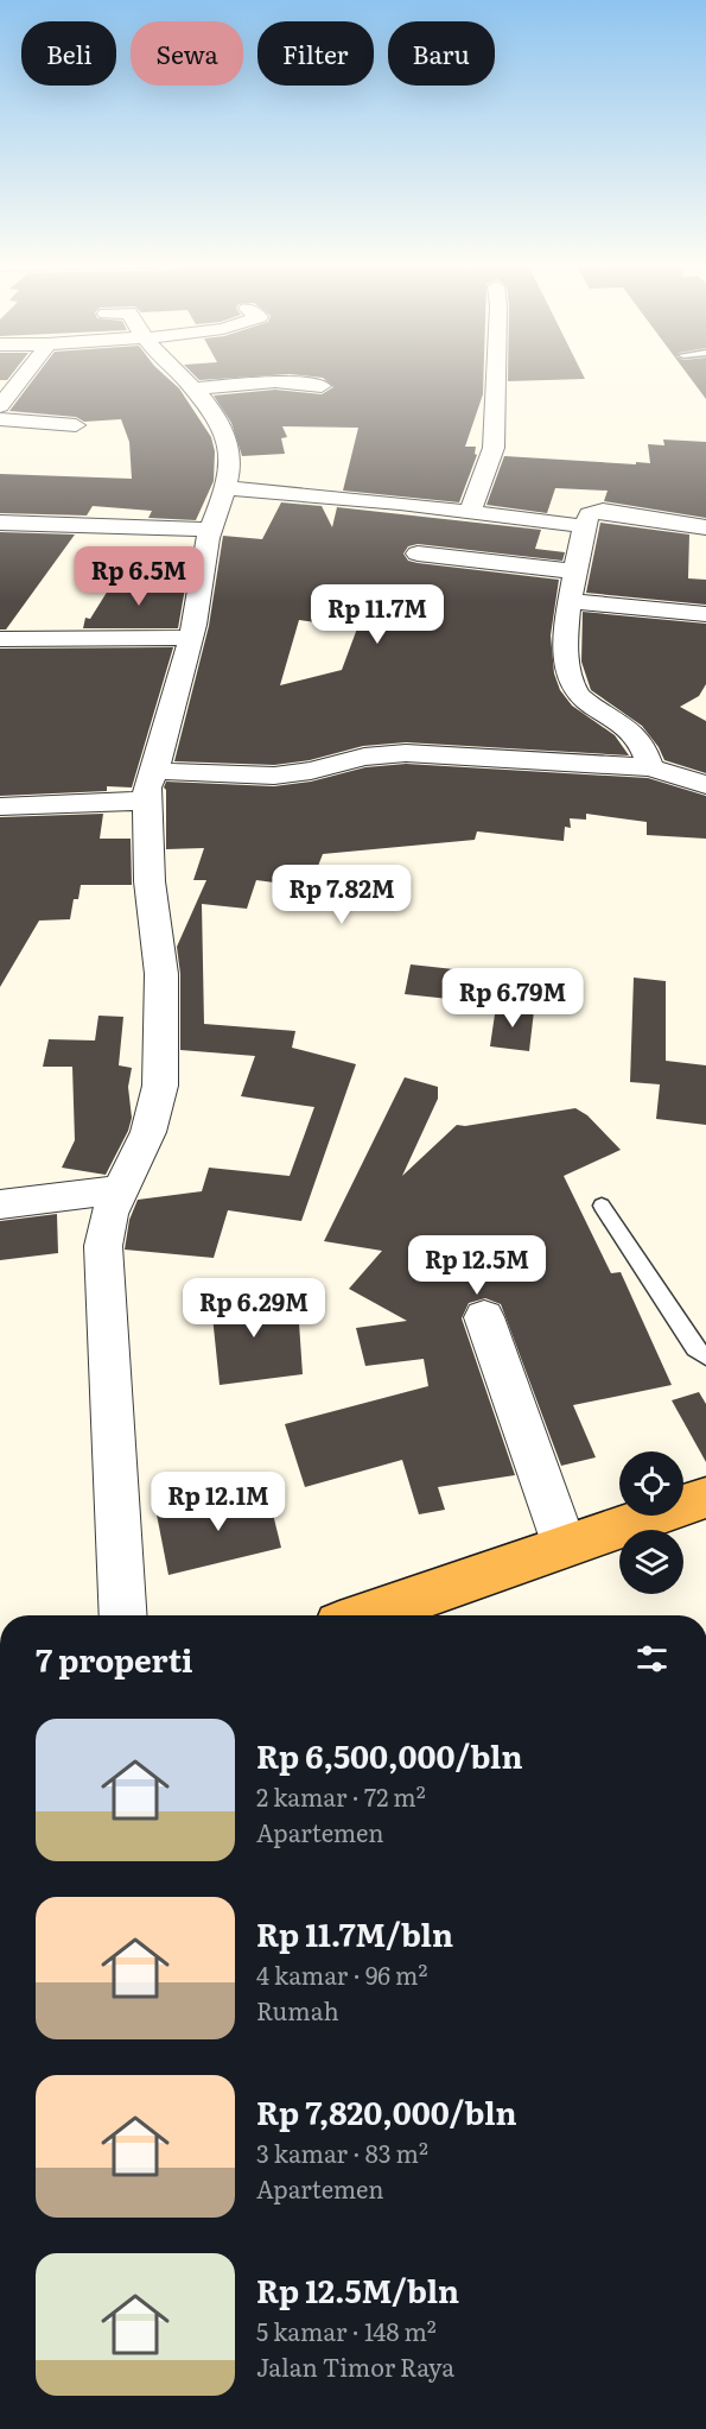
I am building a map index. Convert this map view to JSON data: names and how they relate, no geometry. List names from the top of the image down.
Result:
{
  "page": {
    "chip": [
      "Beli",
      "Sewa",
      "Filter",
      "Baru"
    ],
    "price": [
      "Rp 6.5M",
      "Rp 11.7M",
      "Rp 7.82M",
      "Rp 6.79M",
      "Rp 12.5M",
      "Rp 6.29M",
      "Rp 12.1M"
    ],
    "heading": "7 properti",
    "list": [
      {
        "name": "Rp 6,500,000/bln",
        "note": "2 kamar · 72 m² · Apartemen"
      },
      {
        "name": "Rp 11.7M/bln",
        "note": "4 kamar · 96 m² · Rumah"
      },
      {
        "name": "Rp 7,820,000/bln",
        "note": "3 kamar · 83 m² · Apartemen"
      },
      {
        "name": "Rp 12.5M/bln",
        "note": "5 kamar · 148 m² · Jalan Timor Raya"
      }
    ]
  }
}
